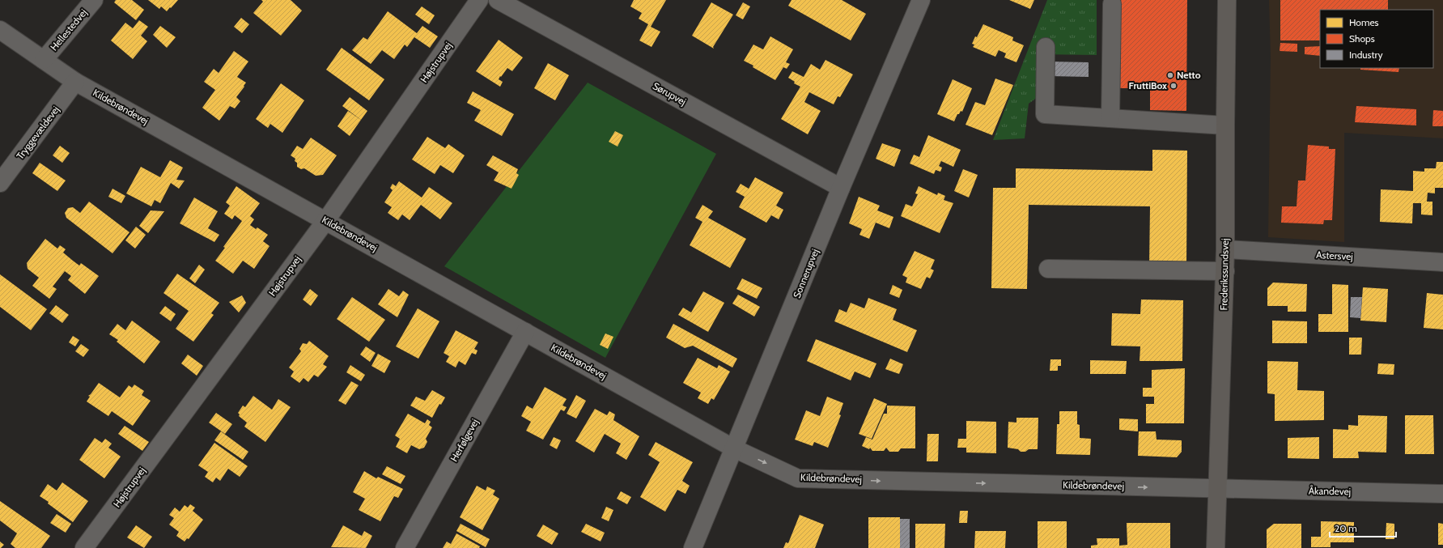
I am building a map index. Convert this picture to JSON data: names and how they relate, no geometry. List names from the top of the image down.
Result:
{
  "streets": {
    "main road": ["Frederikssundsvej"],
    "street": [
      "Hellestedvej",
      "Højstrupvej",
      "Sørupvej",
      "Kildebrøndevej",
      "Tryggevældevej",
      "Astersvej",
      "Sonnerupvej",
      "Herfølgevej",
      "Åkandevej"
    ]
  },
  "crossings": [
    ["Hellestedvej", "Kildebrøndevej"],
    ["Højstrupvej", "Kildebrøndevej"],
    ["Sørupvej", "Sonnerupvej"],
    ["Kildebrøndevej", "Tryggevældevej"],
    ["Kildebrøndevej", "Sonnerupvej"],
    ["Kildebrøndevej", "Frederikssundsvej"],
    ["Kildebrøndevej", "Herfølgevej"],
    ["Kildebrøndevej", "Åkandevej"],
    ["Astersvej", "Frederikssundsvej"],
    ["Frederikssundsvej", "Åkandevej"]
  ],
  "one_way": ["Kildebrøndevej"],
  "places": ["Netto", "FruttiBox"],
  "legend": ["Homes", "Shops", "Industry"],
  "scale_bar": "20 m"
}
